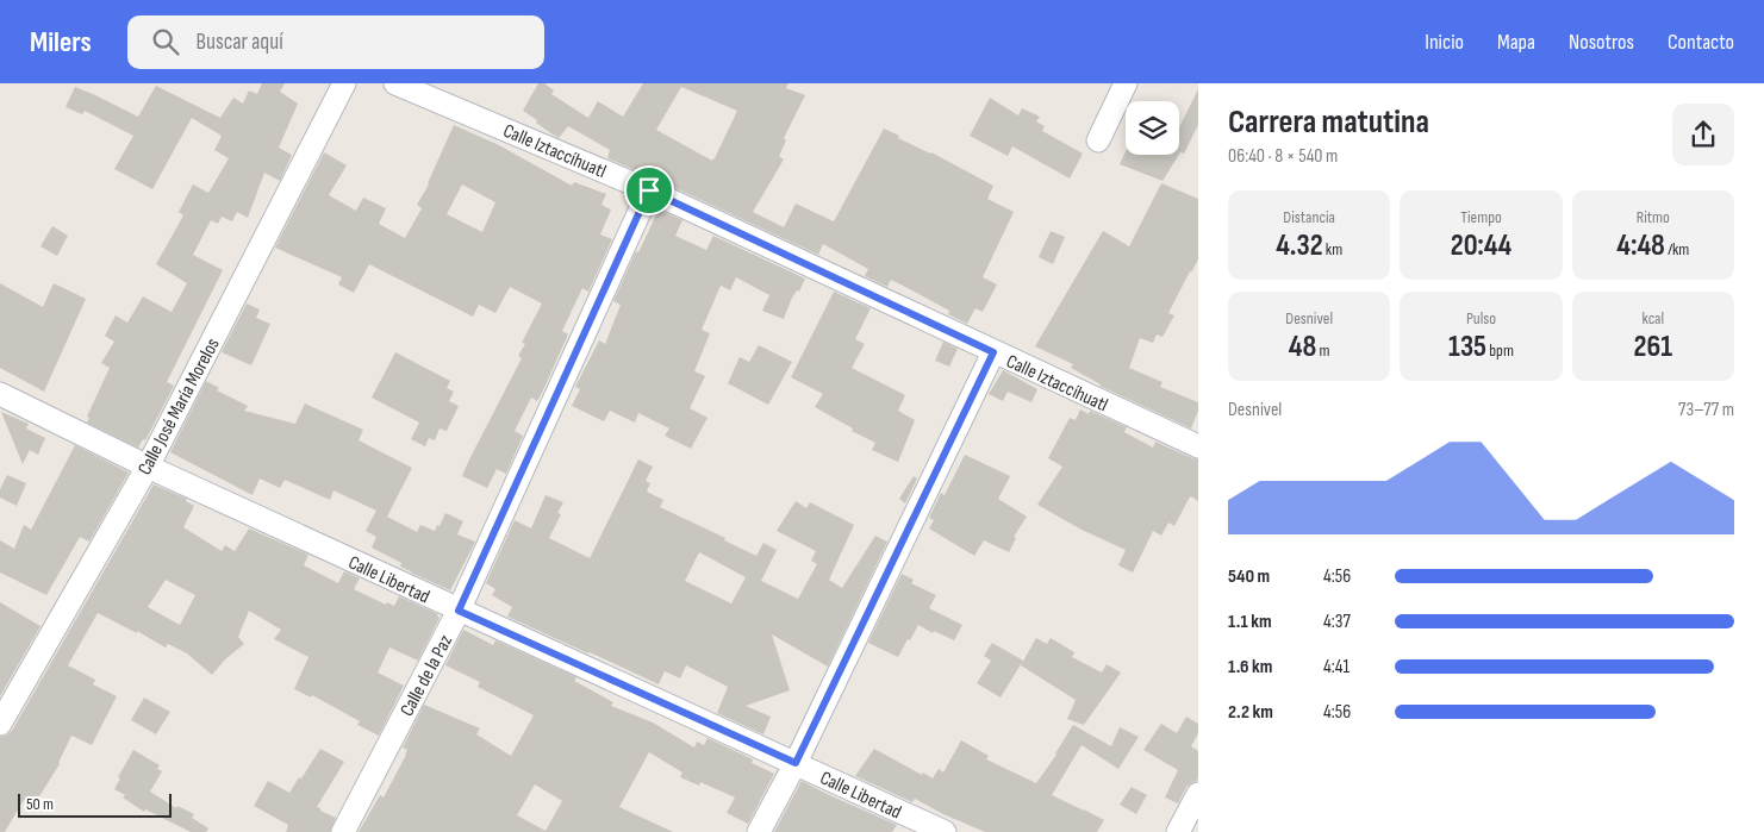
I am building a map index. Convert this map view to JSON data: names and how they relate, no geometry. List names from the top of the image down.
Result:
{
  "streets": {
    "street": [
      "Calle Iztaccíhuatl",
      "Calle José María Morelos",
      "Calle Libertad",
      "Calle de la Paz"
    ]
  },
  "crossings": [
    ["Calle Iztaccíhuatl", "Calle de la Paz"],
    ["Calle José María Morelos", "Calle Libertad"],
    ["Calle Libertad", "Calle de la Paz"]
  ],
  "scale_bar": "50 m",
  "page": {
    "header": "Milers",
    "search": "Buscar aquí",
    "nav": [
      "Inicio",
      "Mapa",
      "Nosotros",
      "Contacto"
    ],
    "heading": ["Carrera matutina", "06:40 · 8 × 540 m"],
    "stats": [
      ["Distancia", "4.32 km"],
      ["Tiempo", "20:44"],
      ["Ritmo", "4:48 /km"],
      ["Desnivel", "48 m"],
      ["Pulso", "135 bpm"],
      ["kcal", "261"]
    ],
    "chart": ["Desnivel", "73–77 m"],
    "list": [
      {
        "name": "540 m",
        "note": "4:56"
      },
      {
        "name": "1.1 km",
        "note": "4:37"
      },
      {
        "name": "1.6 km",
        "note": "4:41"
      },
      {
        "name": "2.2 km",
        "note": "4:56"
      }
    ],
    "scale": "50 m"
  }
}
